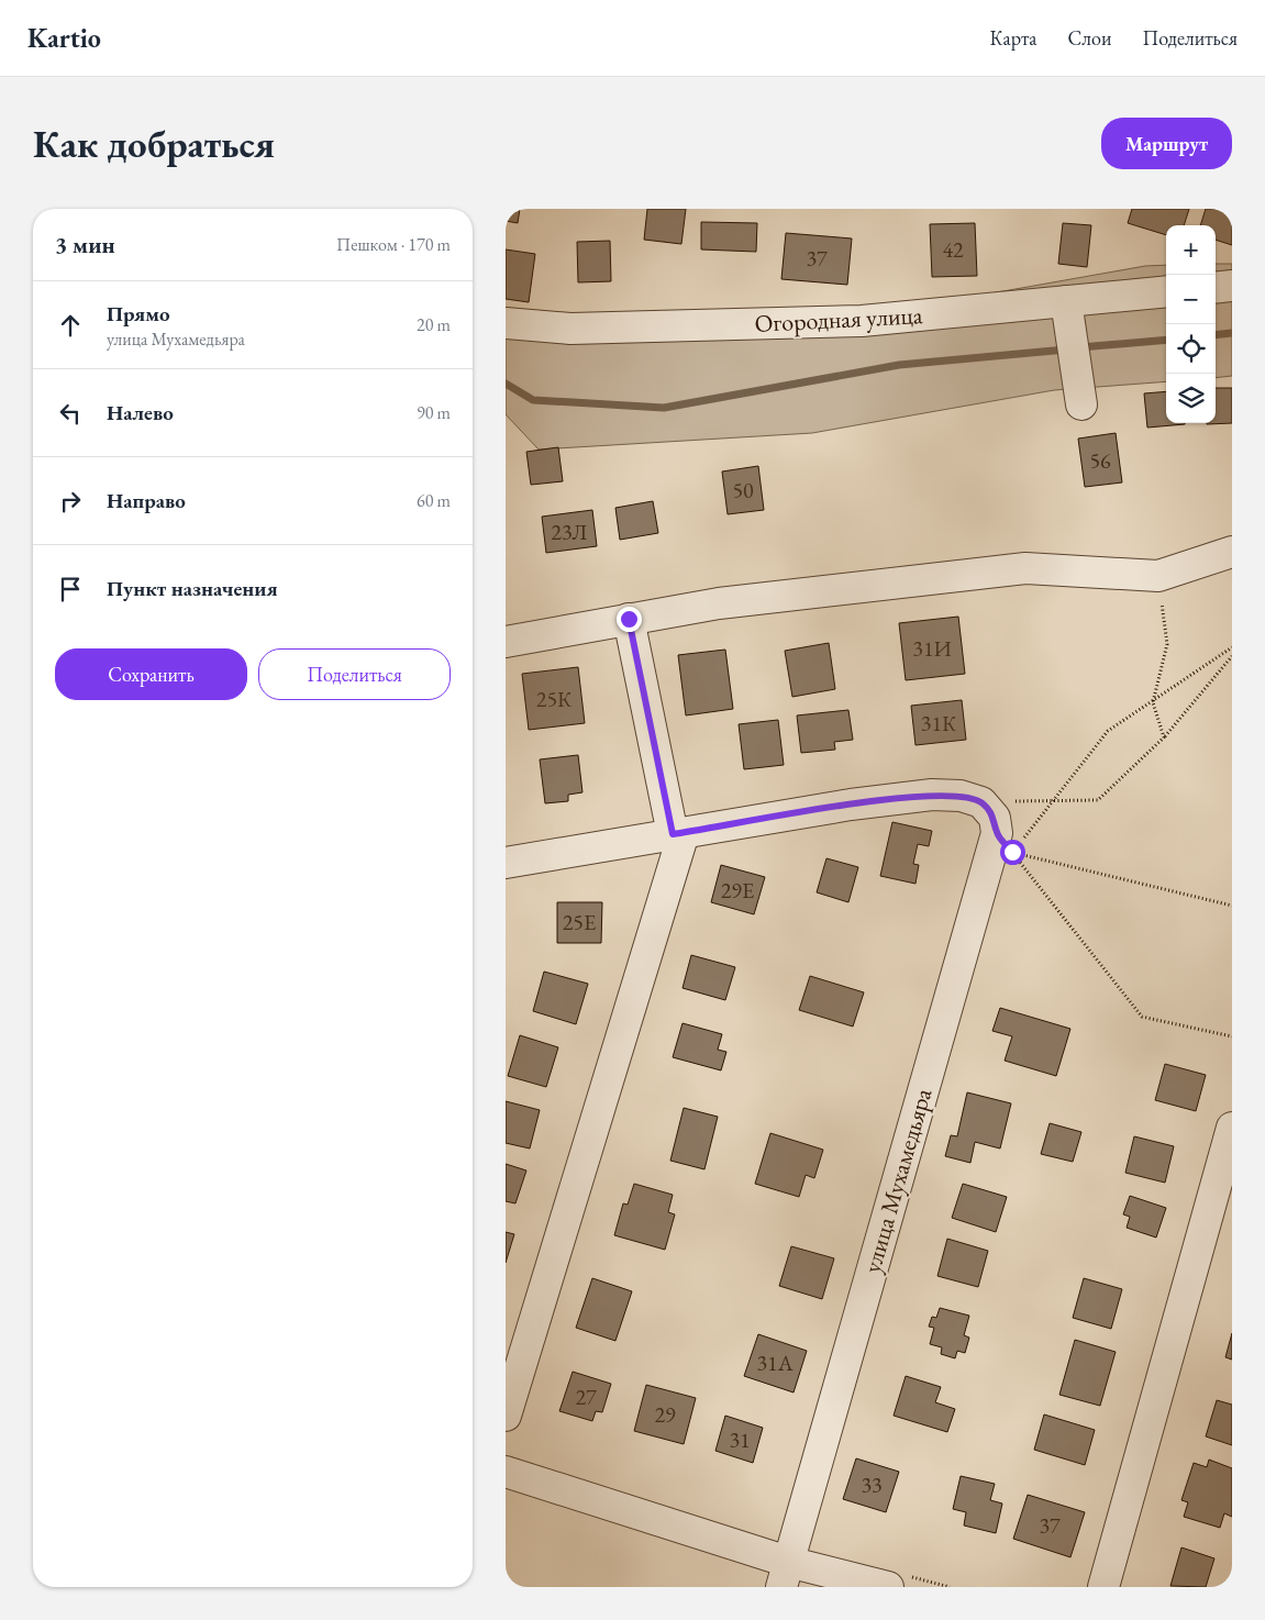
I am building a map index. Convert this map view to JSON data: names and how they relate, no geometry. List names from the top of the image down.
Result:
{
  "streets": {
    "street": ["Огородная улица", "улица Мухамедьяра"]
  },
  "house_numbers": [
    "42",
    "37",
    "56",
    "50",
    "23Л",
    "31И",
    "25К",
    "31К",
    "29Е",
    "25Е",
    "31А",
    "27",
    "29",
    "31",
    "33",
    "37"
  ],
  "page": {
    "header": "Kartio",
    "nav": ["Карта", "Слои", "Поделиться"],
    "buttons": [
      "Маршрут",
      ["Сохранить", "Поделиться"]
    ],
    "title": "Как добраться",
    "heading": ["3 мин", "Пешком · 170 m"],
    "map_buttons": ["+", "−"],
    "list": [
      ["Прямо", "улица Мухамедьяра", "20 m"],
      ["Налево", "90 m"],
      ["Направо", "60 m"],
      "Пункт назначения"
    ]
  }
}
